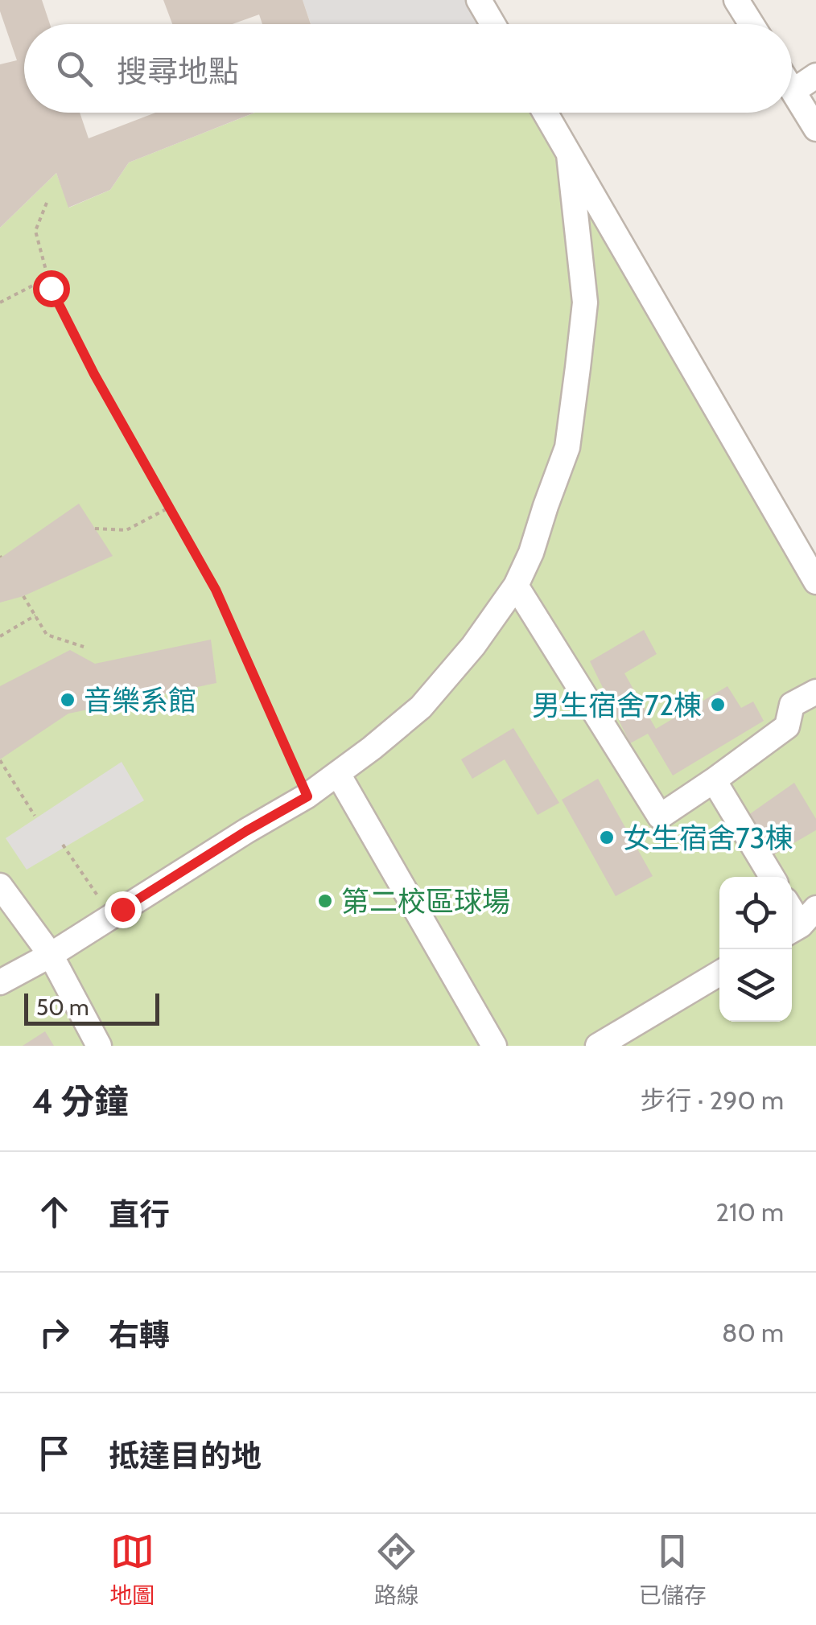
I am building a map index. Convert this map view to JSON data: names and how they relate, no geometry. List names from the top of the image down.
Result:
{
  "places": [
    "音樂系館",
    "男生宿舍72棟",
    "女生宿舍73棟",
    "第二校區球場"
  ],
  "scale_bar": "50 m",
  "page": {
    "search": "搜尋地點",
    "scale": "50 m",
    "heading": ["4 分鐘", "步行 · 290 m"],
    "list": [
      ["直行", "210 m"],
      ["右轉", "80 m"],
      "抵達目的地"
    ],
    "nav": ["地圖", "路線", "已儲存"]
  }
}
